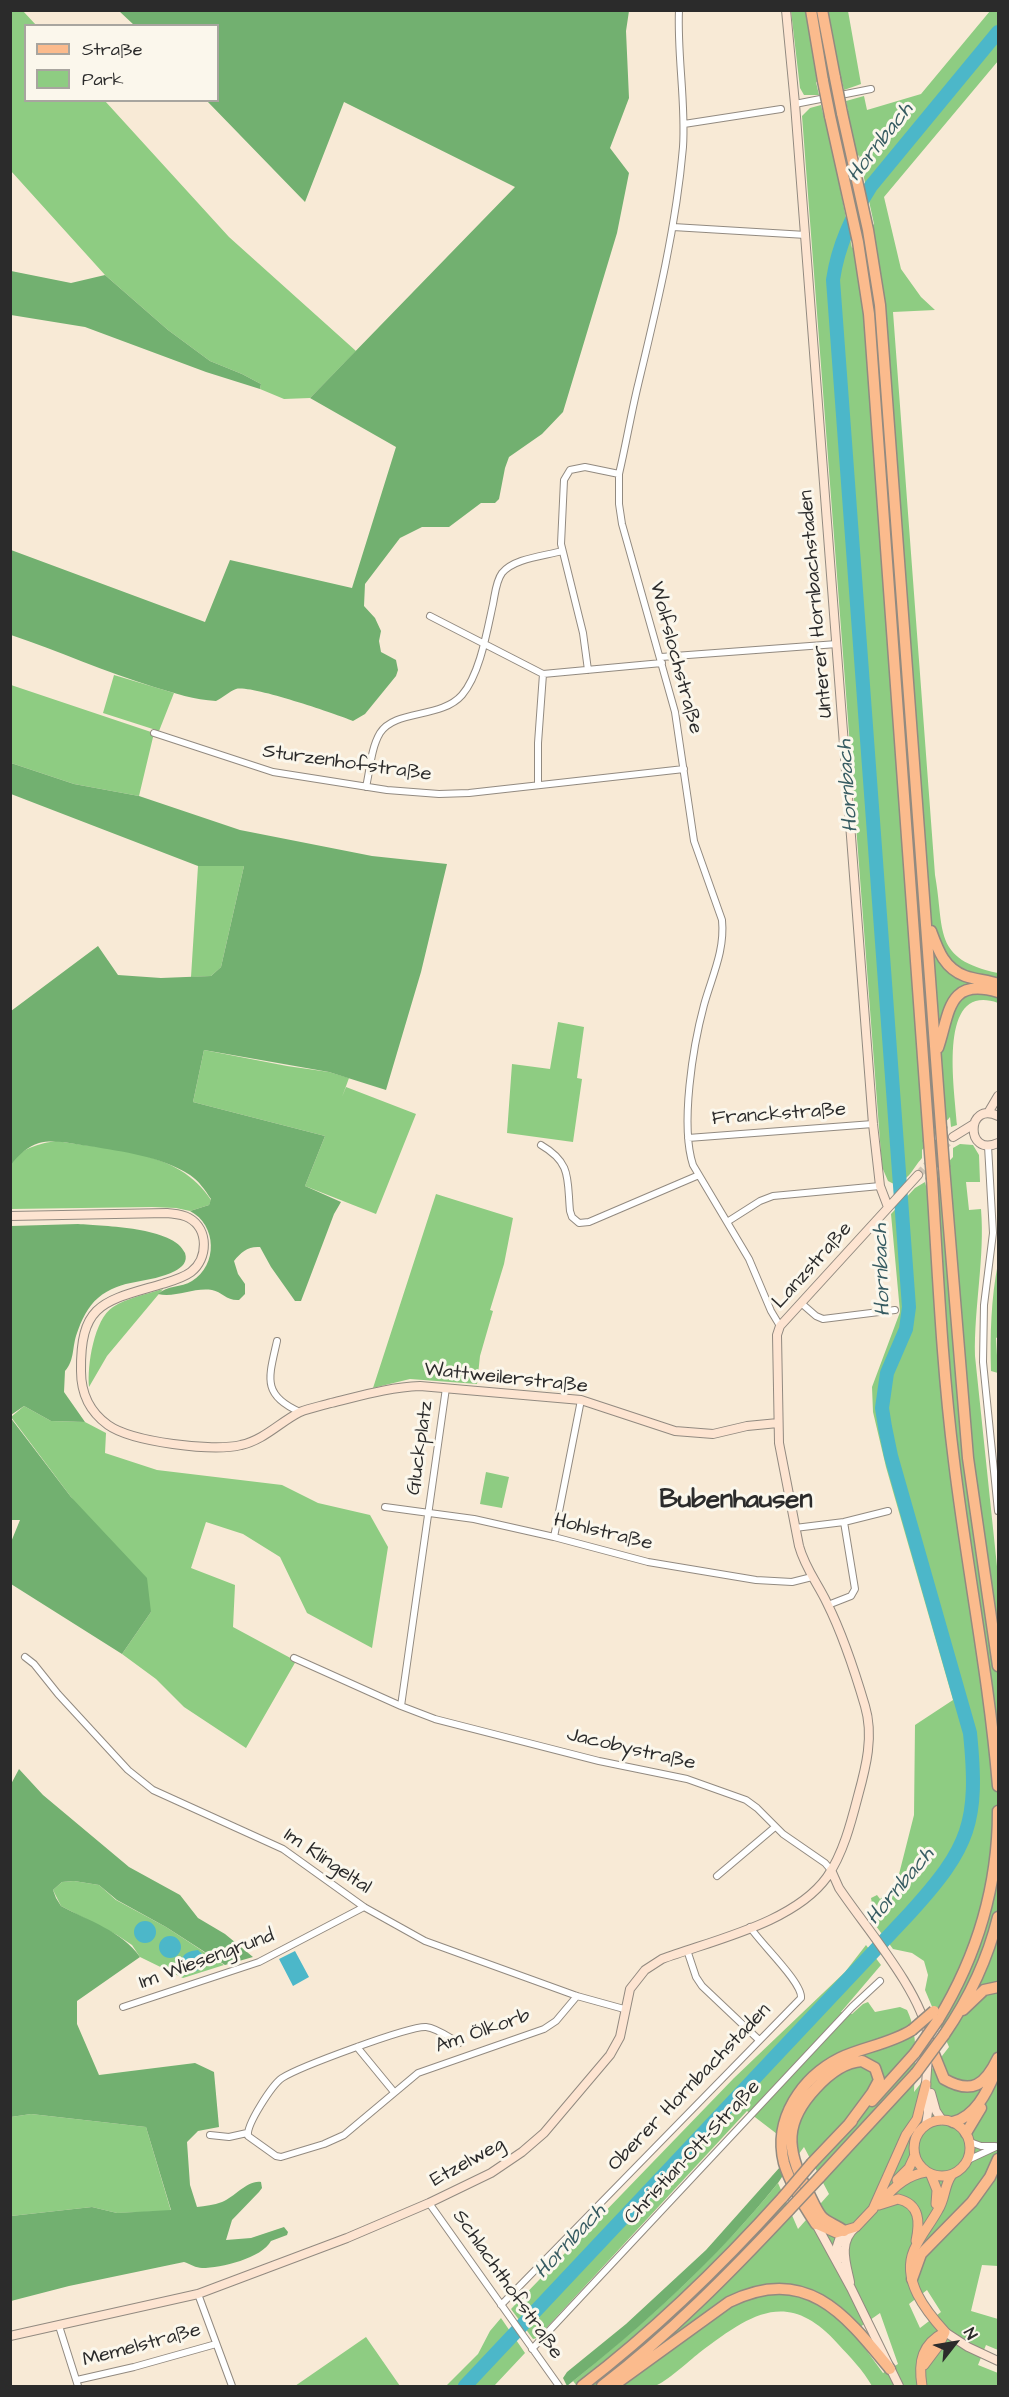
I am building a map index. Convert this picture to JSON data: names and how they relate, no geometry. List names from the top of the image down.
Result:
{
  "streets": {
    "street": [
      "Unterer Hornbachstaden",
      "Wolfslochstraße",
      "Sturzenhofstraße",
      "Franckstraße",
      "Lanzstraße",
      "Wattweilerstraße",
      "Gluckplatz",
      "Hohlstraße",
      "Jacobystraße",
      "Im Klingeltal",
      "Im Wiesengrund",
      "Am Ölkorb",
      "Oberer Hornbachstaden",
      "Christian-Ott-Straße",
      "Etzelweg",
      "Schlachthofstraße",
      "Memelstraße"
    ]
  },
  "crossings": [
    ["Unterer Hornbachstaden", "Franckstraße"],
    ["Unterer Hornbachstaden", "Lanzstraße"],
    ["Wolfslochstraße", "Sturzenhofstraße"],
    ["Wolfslochstraße", "Franckstraße"],
    ["Wolfslochstraße", "Lanzstraße"],
    ["Wolfslochstraße", "Etzelweg"],
    ["Lanzstraße", "Etzelweg"],
    ["Wattweilerstraße", "Gluckplatz"],
    ["Wattweilerstraße", "Etzelweg"],
    ["Gluckplatz", "Hohlstraße"],
    ["Gluckplatz", "Jacobystraße"],
    ["Hohlstraße", "Etzelweg"],
    ["Jacobystraße", "Etzelweg"],
    ["Im Klingeltal", "Im Wiesengrund"],
    ["Im Klingeltal", "Am Ölkorb"],
    ["Im Klingeltal", "Etzelweg"],
    ["Oberer Hornbachstaden", "Etzelweg"],
    ["Oberer Hornbachstaden", "Schlachthofstraße"],
    ["Christian-Ott-Straße", "Schlachthofstraße"],
    ["Etzelweg", "Schlachthofstraße"]
  ],
  "districts": ["Bubenhausen"],
  "water": ["Hornbach"],
  "legend": ["Straße", "Park"],
  "north": "top right"
}
